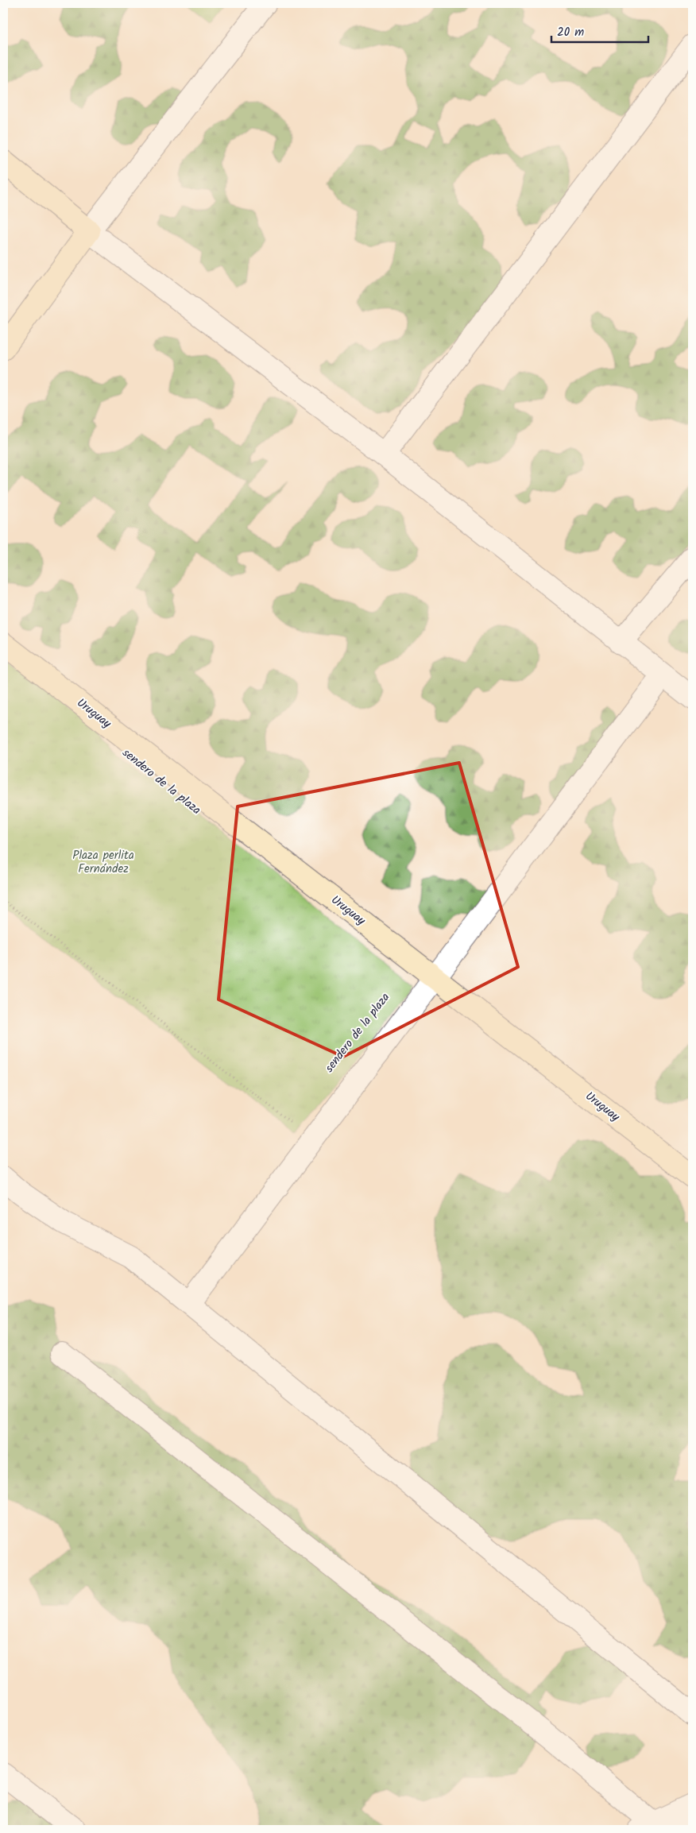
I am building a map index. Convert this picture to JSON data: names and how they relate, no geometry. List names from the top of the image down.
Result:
{
  "streets": {
    "main road": ["Uruguay"]
  },
  "parks": ["Plaza perlita Fernández"],
  "scale_bar": "20 m"
}
